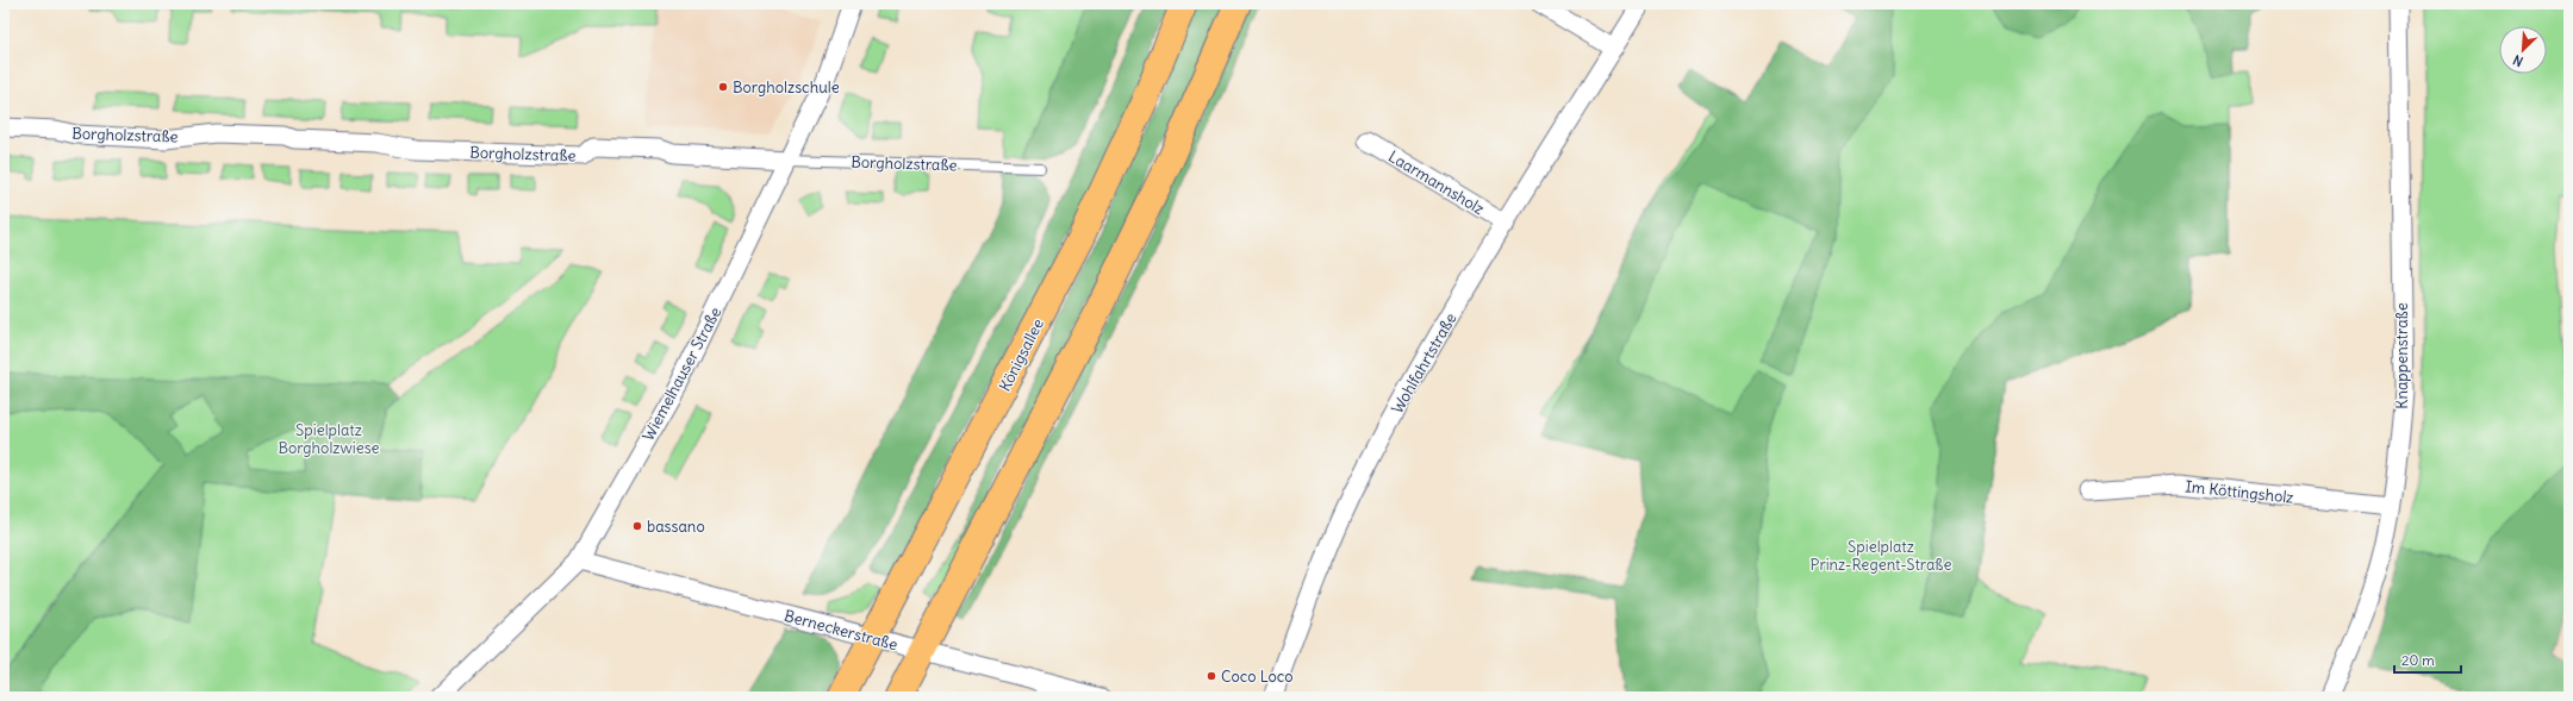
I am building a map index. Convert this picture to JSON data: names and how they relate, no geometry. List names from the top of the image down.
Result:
{
  "streets": {
    "main road": ["Königsallee"],
    "street": [
      "Borgholzstraße",
      "Laarmannsholz",
      "Knappenstraße",
      "Wohlfahrtstraße",
      "Wiemelhauser Straße",
      "Im Köttingsholz",
      "Berneckerstraße"
    ]
  },
  "crossings": [
    ["Borgholzstraße", "Wiemelhauser Straße"],
    ["Laarmannsholz", "Wohlfahrtstraße"],
    ["Königsallee", "Berneckerstraße"],
    ["Knappenstraße", "Im Köttingsholz"],
    ["Wiemelhauser Straße", "Berneckerstraße"]
  ],
  "parks": ["Spielplatz Borgholzwiese", "Spielplatz Prinz-Regent-Straße"],
  "places": ["Borgholzschule", "bassano", "Coco Loco"],
  "scale_bar": "20 m",
  "north": "bottom left"
}
